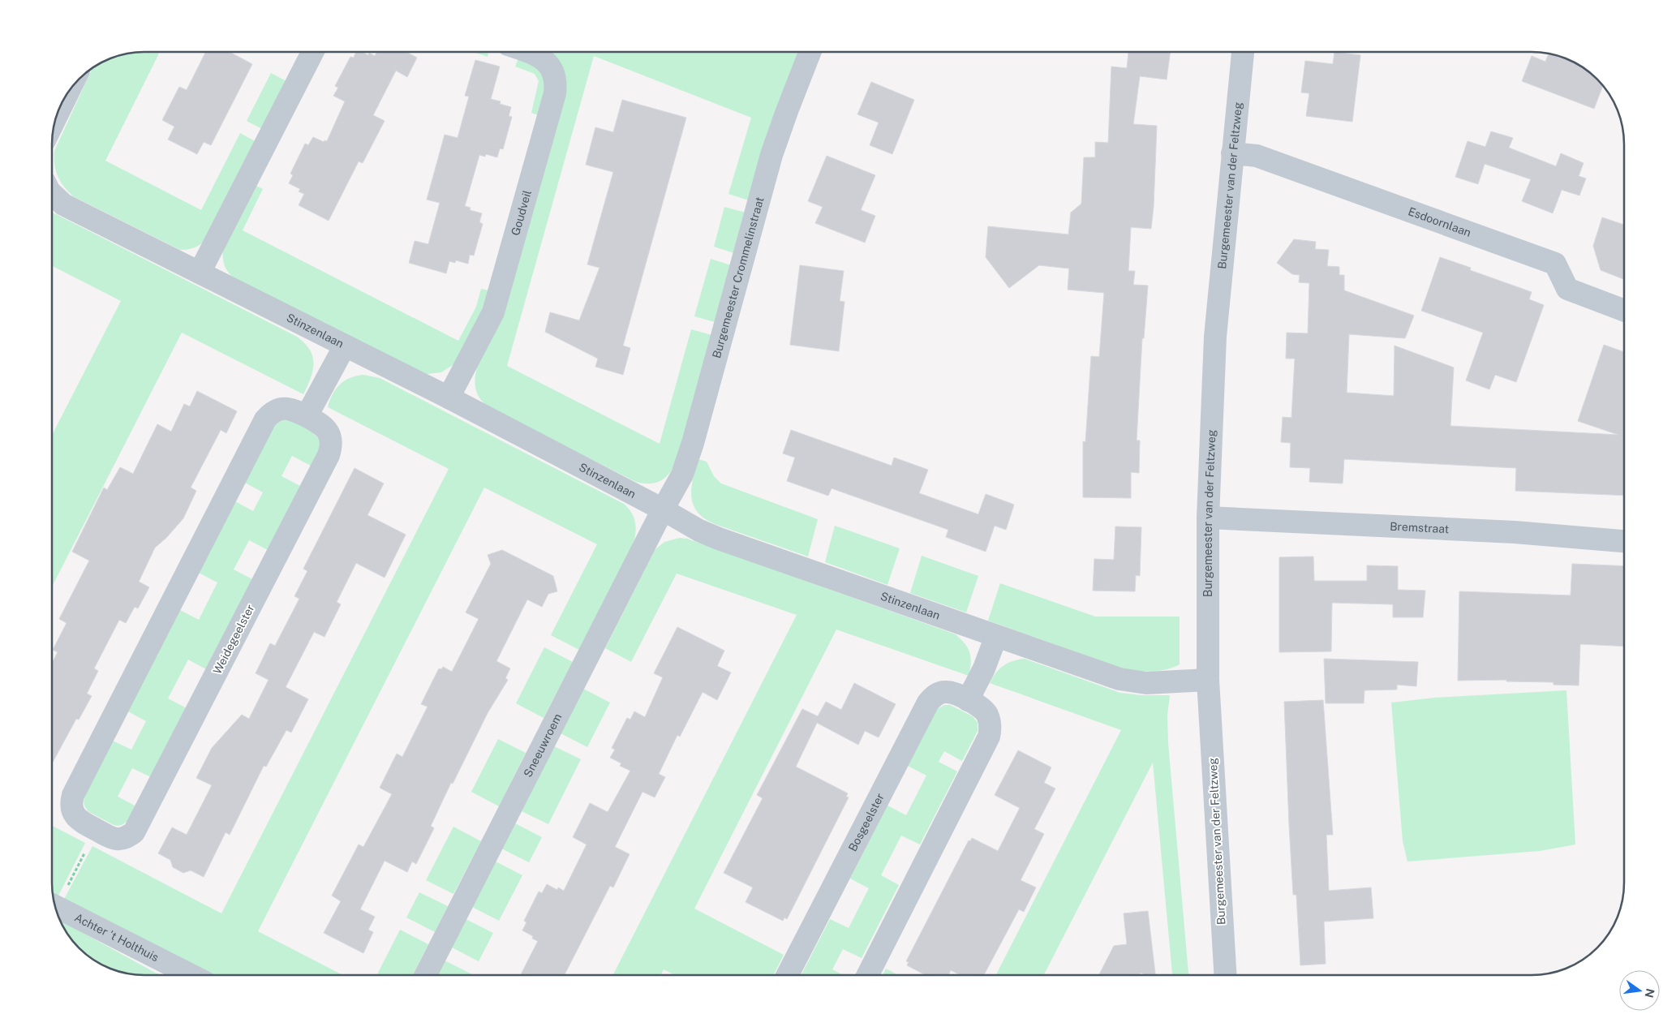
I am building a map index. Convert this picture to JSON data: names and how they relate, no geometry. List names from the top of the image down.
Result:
{
  "streets": {
    "street": [
      "Burgemeester van der Feltzweg",
      "Goudveil",
      "Esdoornlaan",
      "Burgemeester Crommelinstraat",
      "Stinzenlaan",
      "Bremstraat",
      "Weidegeelster",
      "Sneeuwroem",
      "Bosgeelster",
      "Achter 't Holthuis"
    ]
  },
  "crossings": [
    ["Burgemeester van der Feltzweg", "Esdoornlaan"],
    ["Burgemeester van der Feltzweg", "Stinzenlaan"],
    ["Burgemeester van der Feltzweg", "Bremstraat"],
    ["Goudveil", "Stinzenlaan"],
    ["Burgemeester Crommelinstraat", "Stinzenlaan"],
    ["Burgemeester Crommelinstraat", "Sneeuwroem"],
    ["Stinzenlaan", "Sneeuwroem"]
  ],
  "north": "right"
}
